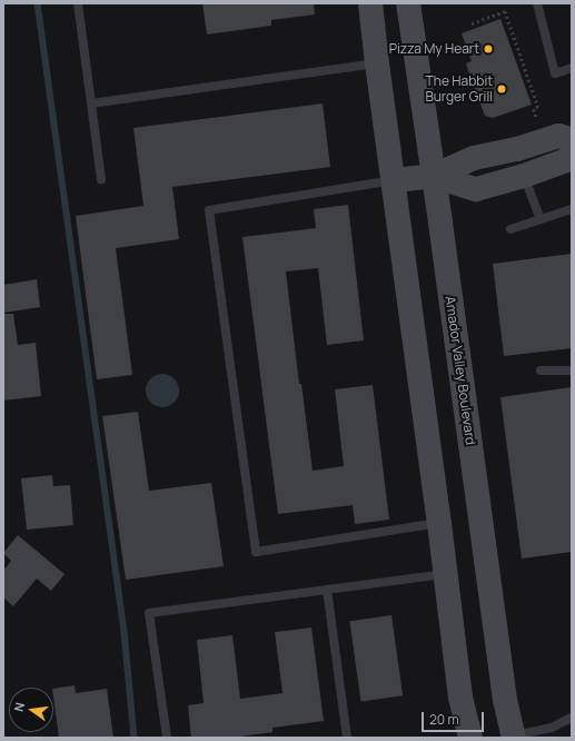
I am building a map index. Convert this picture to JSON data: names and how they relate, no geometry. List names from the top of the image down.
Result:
{
  "streets": {
    "street": ["Amador Valley Boulevard"]
  },
  "places": ["Pizza My Heart", "The Habbit Burger Grill"],
  "scale_bar": "20 m",
  "north": "left"
}
